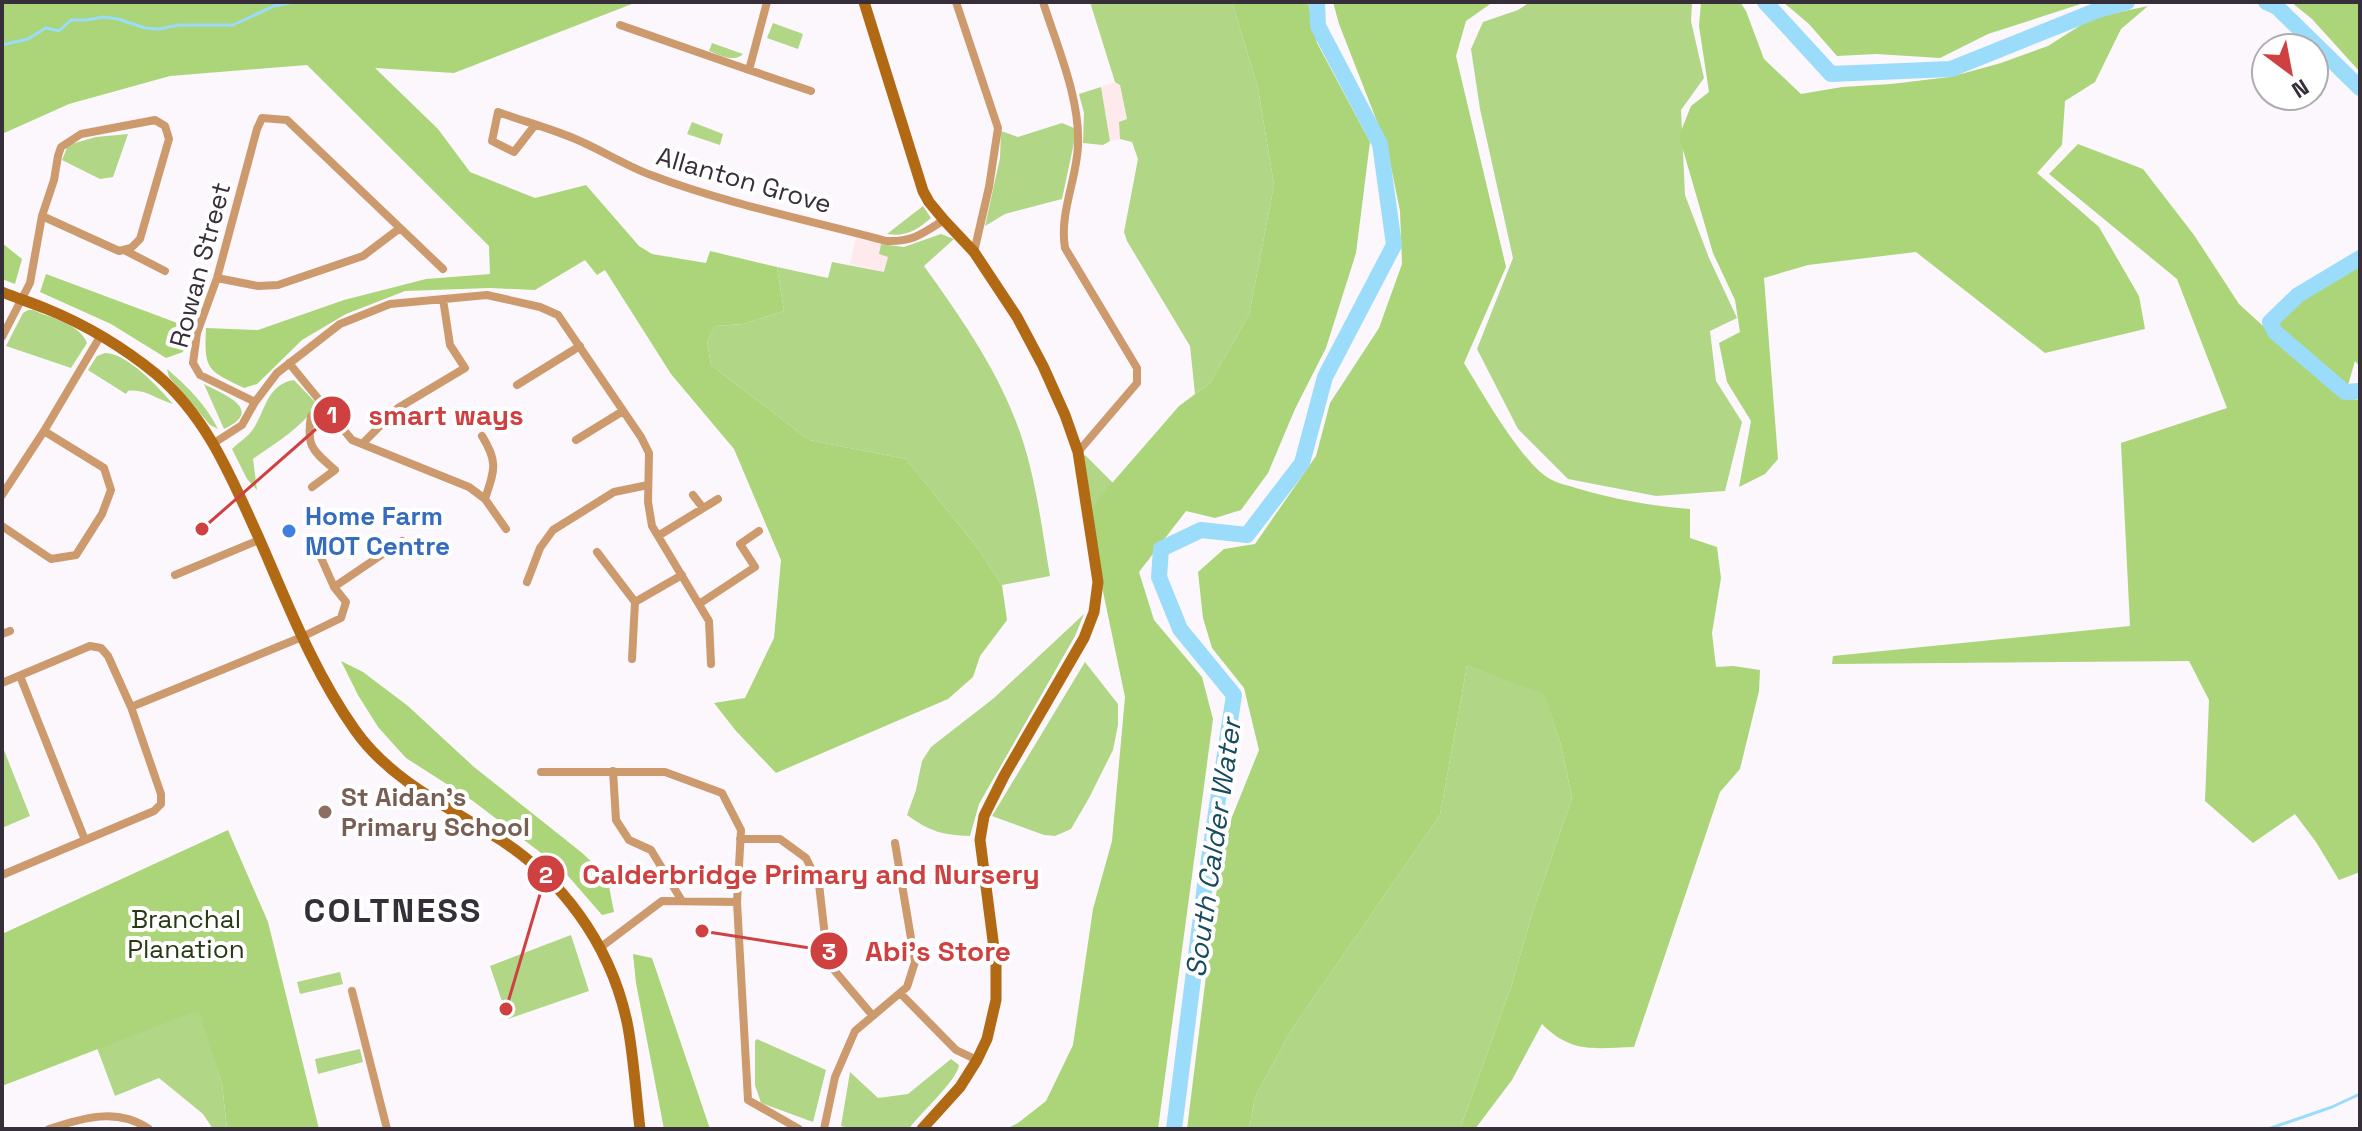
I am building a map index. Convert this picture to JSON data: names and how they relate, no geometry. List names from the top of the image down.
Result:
{
  "streets": {
    "street": ["Allanton Grove", "Rowan Street"]
  },
  "districts": ["COLTNESS"],
  "water": ["South Calder Water"],
  "parks": ["Branchal Planation"],
  "places": [
    "smart ways",
    "Home Farm MOT Centre",
    "St Aidan's Primary School",
    "Abi's Store",
    "Calderbridge Primary and Nursery"
  ],
  "north": "bottom right"
}
